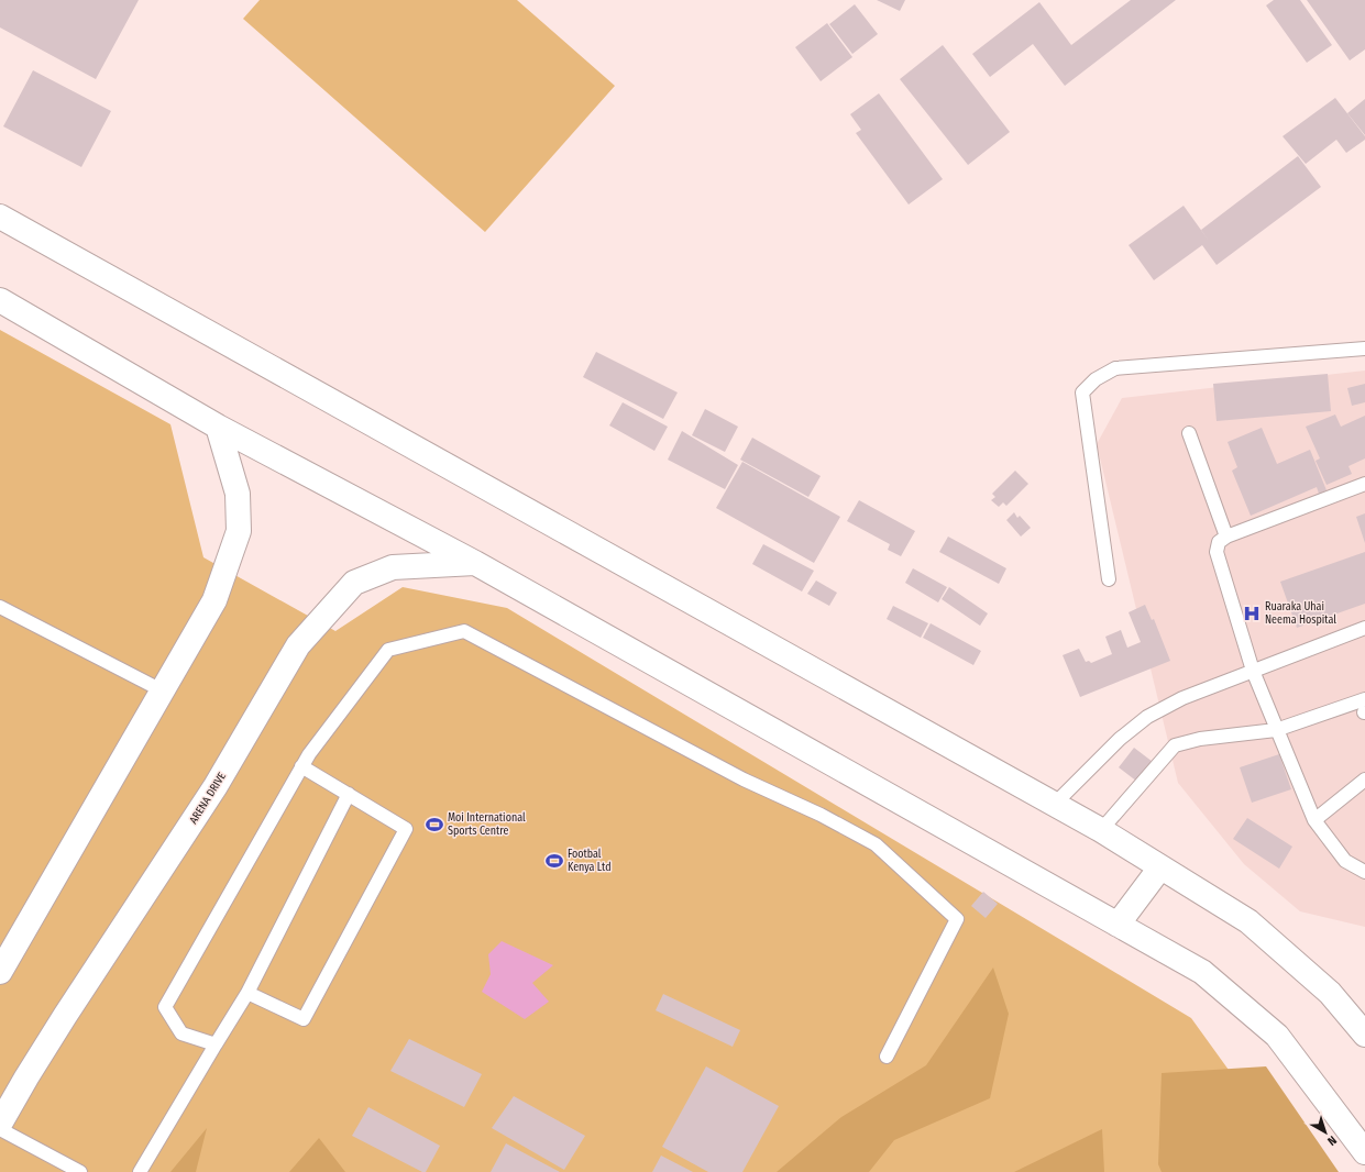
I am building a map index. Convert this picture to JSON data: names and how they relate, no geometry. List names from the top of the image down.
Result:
{
  "streets": {
    "street": ["ARENA DRIVE"]
  },
  "places": {
    "hospital": ["Ruaraka Uhai Neema Hospital"],
    "sports": ["Moi International Sports Centre", "Footbal Kenya Ltd"]
  },
  "north": "bottom right"
}
